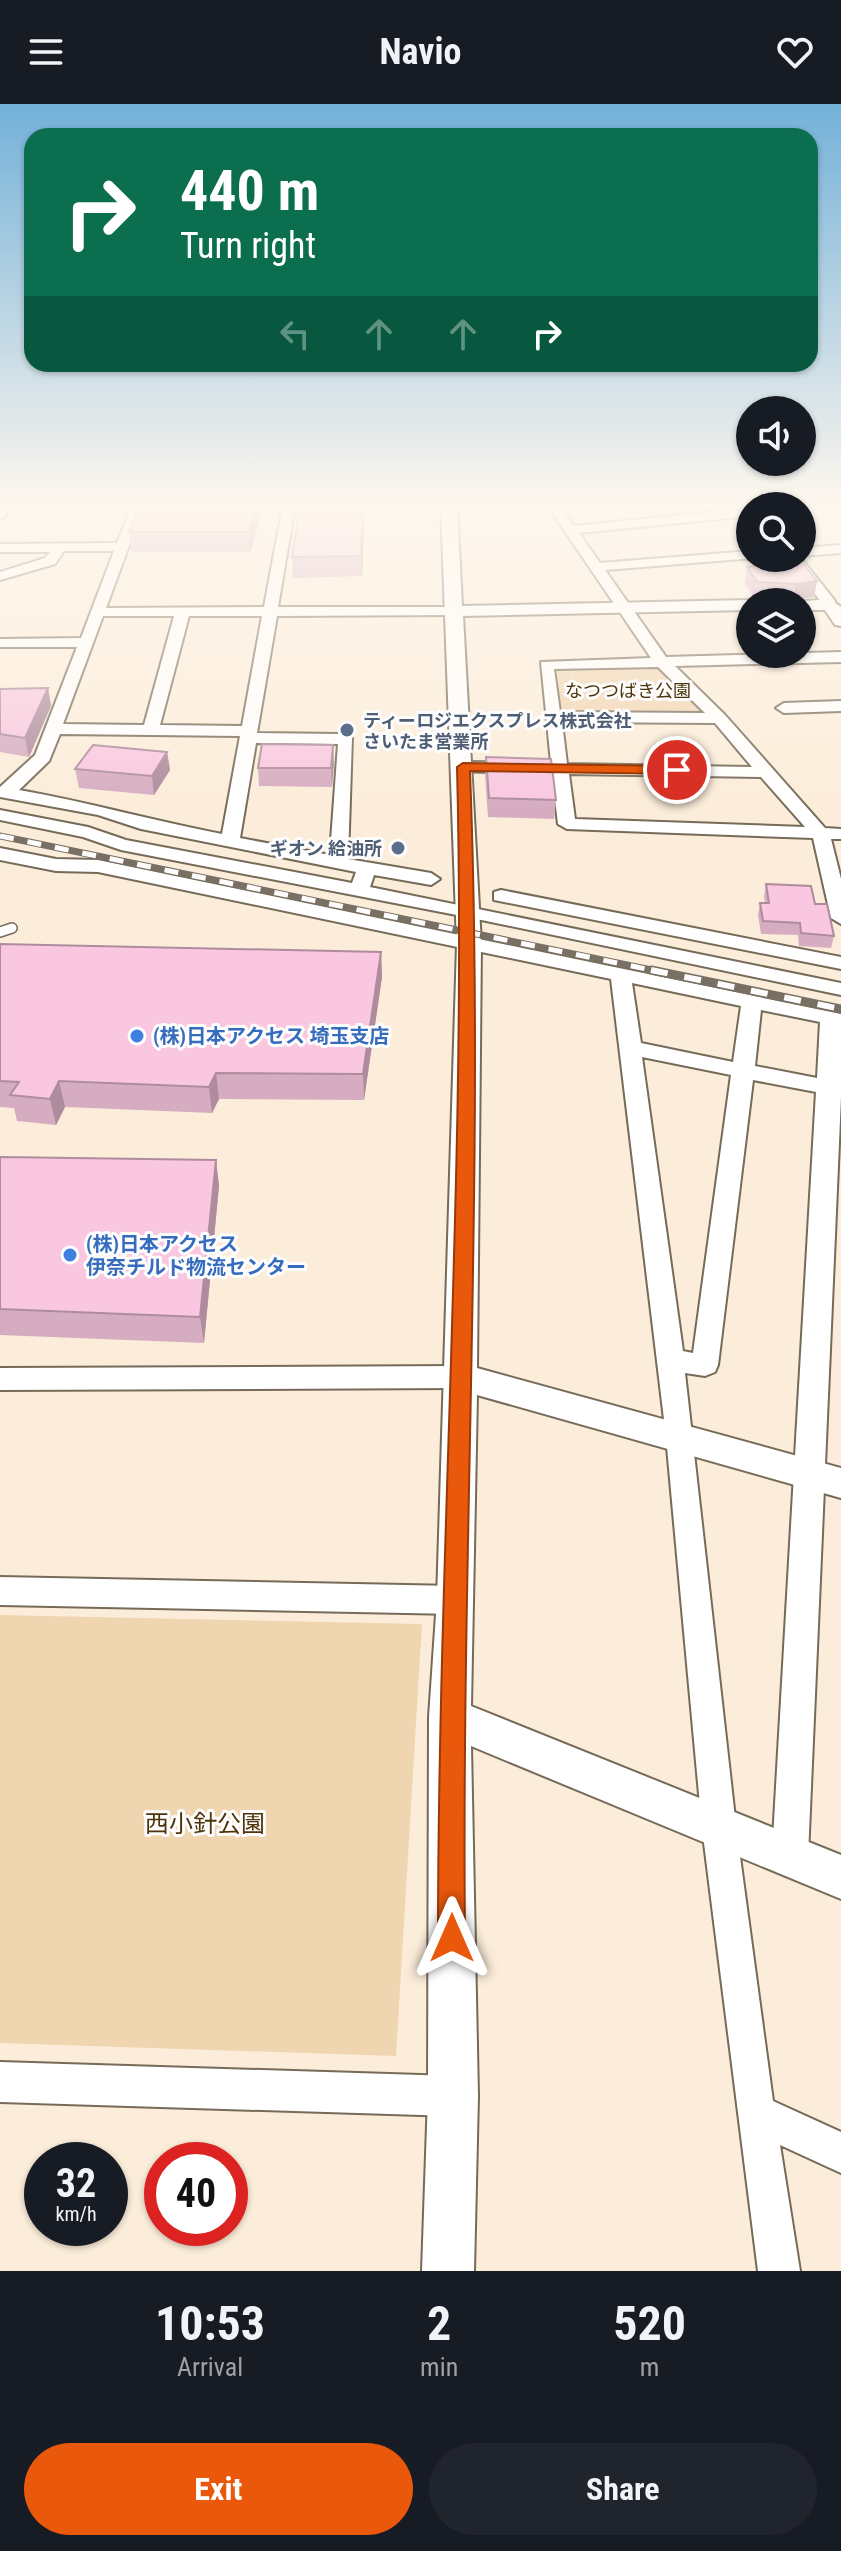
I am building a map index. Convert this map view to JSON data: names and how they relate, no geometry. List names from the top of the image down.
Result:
{
  "parks": ["なつつばき公園", "西小針公園"],
  "places": [
    "ティーロジエクスプレス株式会社 さいたま営業所",
    "ギオン 給油所",
    "(株)日本アクセス 埼玉支店",
    "(株)日本アクセス 伊奈チルド物流センター"
  ],
  "page": {
    "header": "Navio",
    "turn": ["440 m", "Turn right"],
    "speed": "32 km/h",
    "limit": "40",
    "eta": [
      "10:53",
      "Arrival",
      "2",
      "min",
      "520",
      "m"
    ],
    "buttons": ["Exit", "Share"]
  }
}
